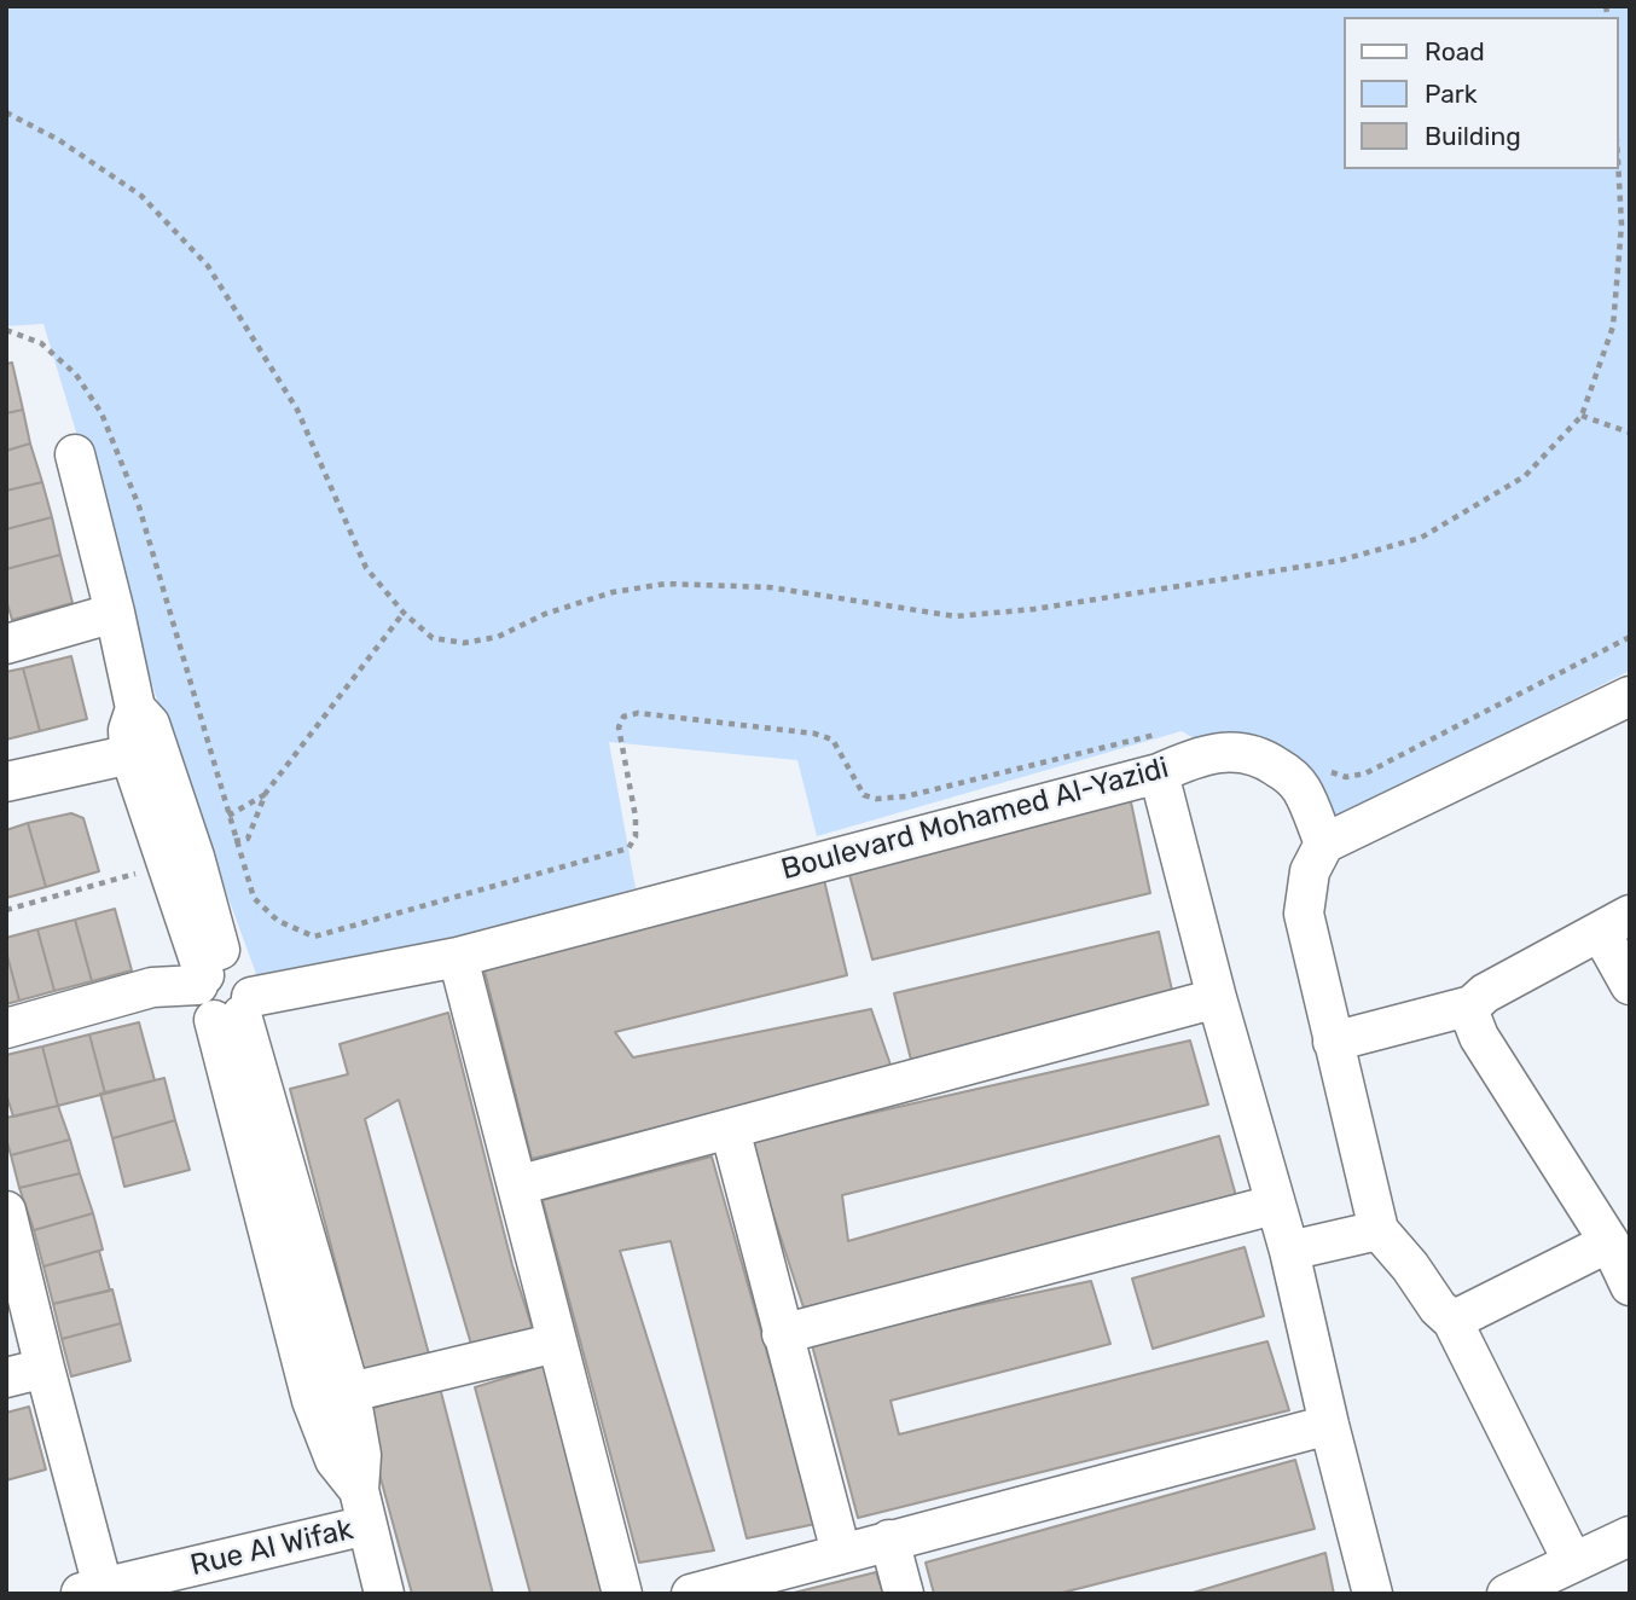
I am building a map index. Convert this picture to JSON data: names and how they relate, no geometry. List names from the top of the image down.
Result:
{
  "streets": {
    "street": ["Boulevard Mohamed Al-Yazidi", "Rue Al Wifak"]
  },
  "legend": ["Road", "Park", "Building"]
}
